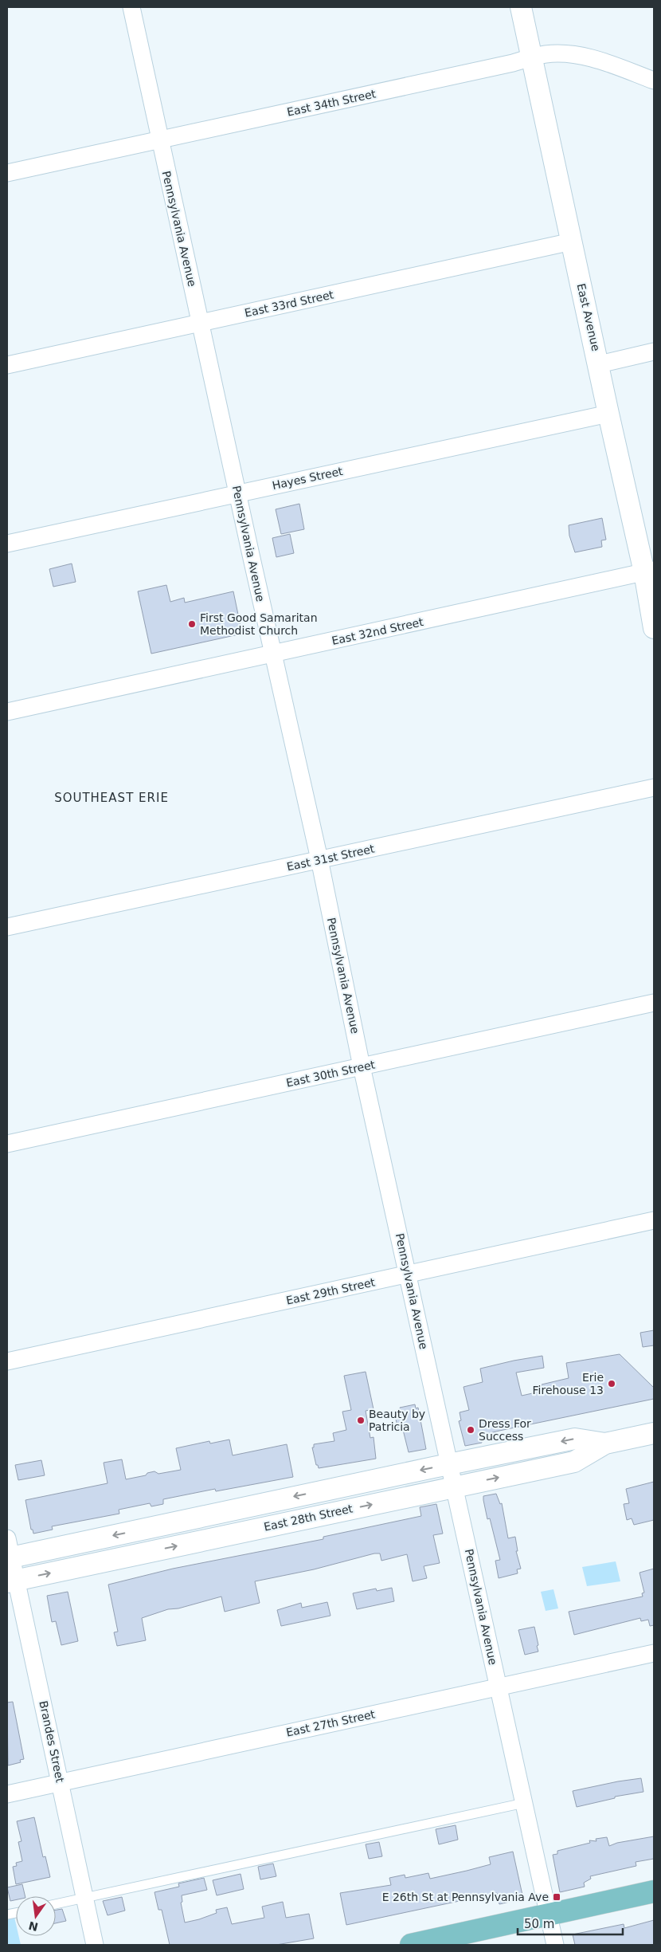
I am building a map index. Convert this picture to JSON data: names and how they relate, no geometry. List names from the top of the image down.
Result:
{
  "streets": {
    "street": [
      "East 34th Street",
      "Pennsylvania Avenue",
      "East 33rd Street",
      "East Avenue",
      "Hayes Street",
      "East 32nd Street",
      "East 31st Street",
      "East 30th Street",
      "East 29th Street",
      "East 28th Street",
      "East 27th Street",
      "Brandes Street"
    ]
  },
  "crossings": [
    ["East 34th Street", "Pennsylvania Avenue"],
    ["East 34th Street", "East Avenue"],
    ["Pennsylvania Avenue", "East 33rd Street"],
    ["Pennsylvania Avenue", "Hayes Street"],
    ["Pennsylvania Avenue", "East 32nd Street"],
    ["Pennsylvania Avenue", "East 31st Street"],
    ["Pennsylvania Avenue", "East 30th Street"],
    ["Pennsylvania Avenue", "East 29th Street"],
    ["Pennsylvania Avenue", "East 28th Street"],
    ["Pennsylvania Avenue", "East 27th Street"],
    ["East 33rd Street", "East Avenue"],
    ["East Avenue", "Hayes Street"],
    ["East Avenue", "East 32nd Street"],
    ["East 28th Street", "Brandes Street"],
    ["East 27th Street", "Brandes Street"]
  ],
  "districts": ["SOUTHEAST ERIE"],
  "places": {
    "other": [
      "First Good Samaritan Methodist Church",
      "Erie Firehouse 13",
      "Beauty by Patricia",
      "Dress For Success"
    ],
    "transit": ["E 26th St at Pennsylvania Ave"]
  },
  "scale_bar": "50 m",
  "north": "bottom"
}
